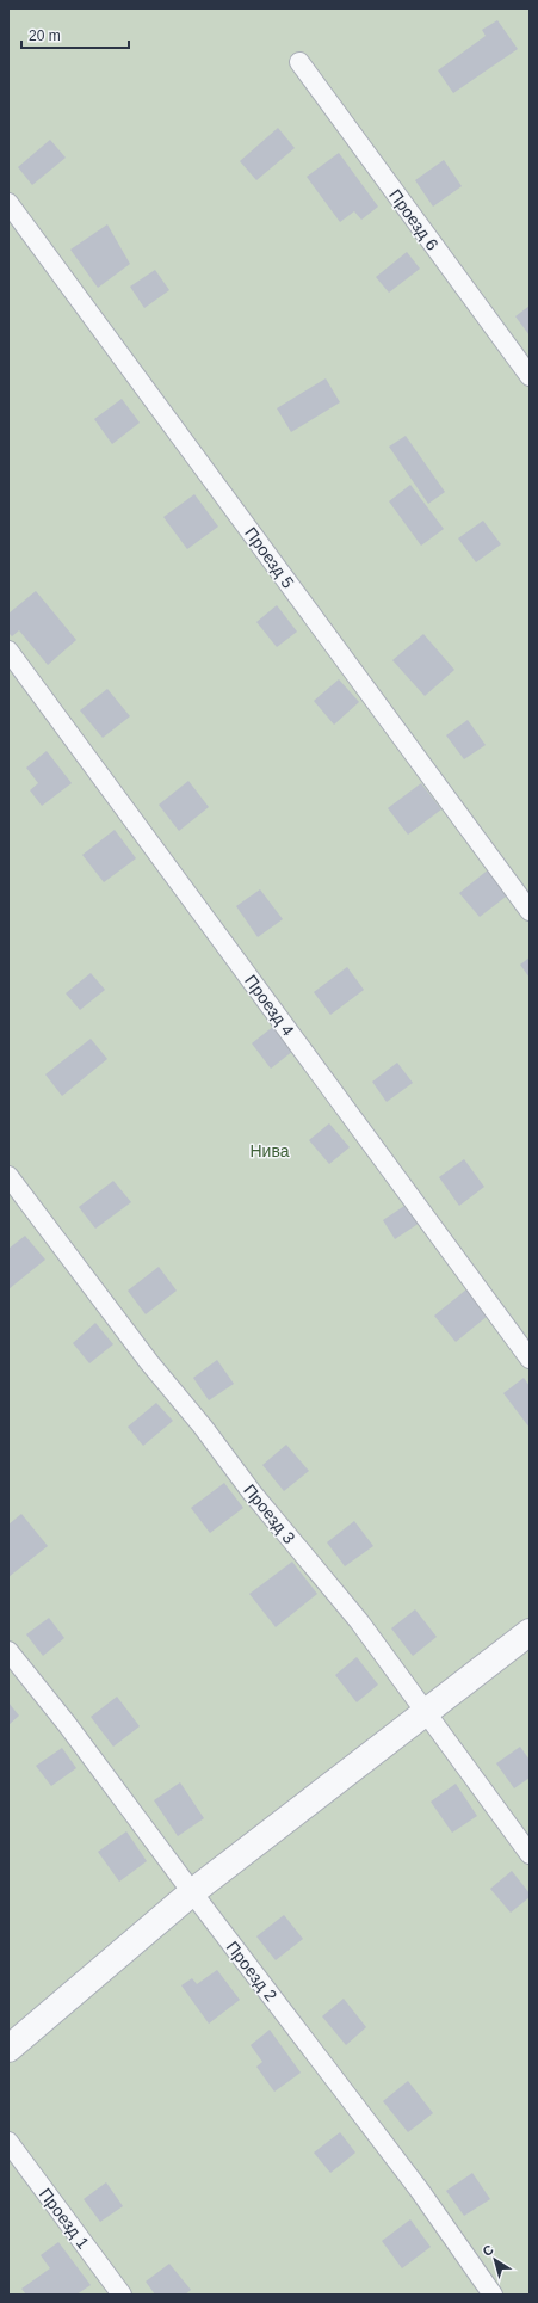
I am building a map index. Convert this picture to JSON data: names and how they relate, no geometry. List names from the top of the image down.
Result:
{
  "streets": {
    "lane": [
      "Проезд 6",
      "Проезд 5",
      "Проезд 4",
      "Проезд 3",
      "Проезд 2",
      "Проезд 1"
    ]
  },
  "parks": ["Нива"],
  "scale_bar": "20 m",
  "north": "top left"
}
